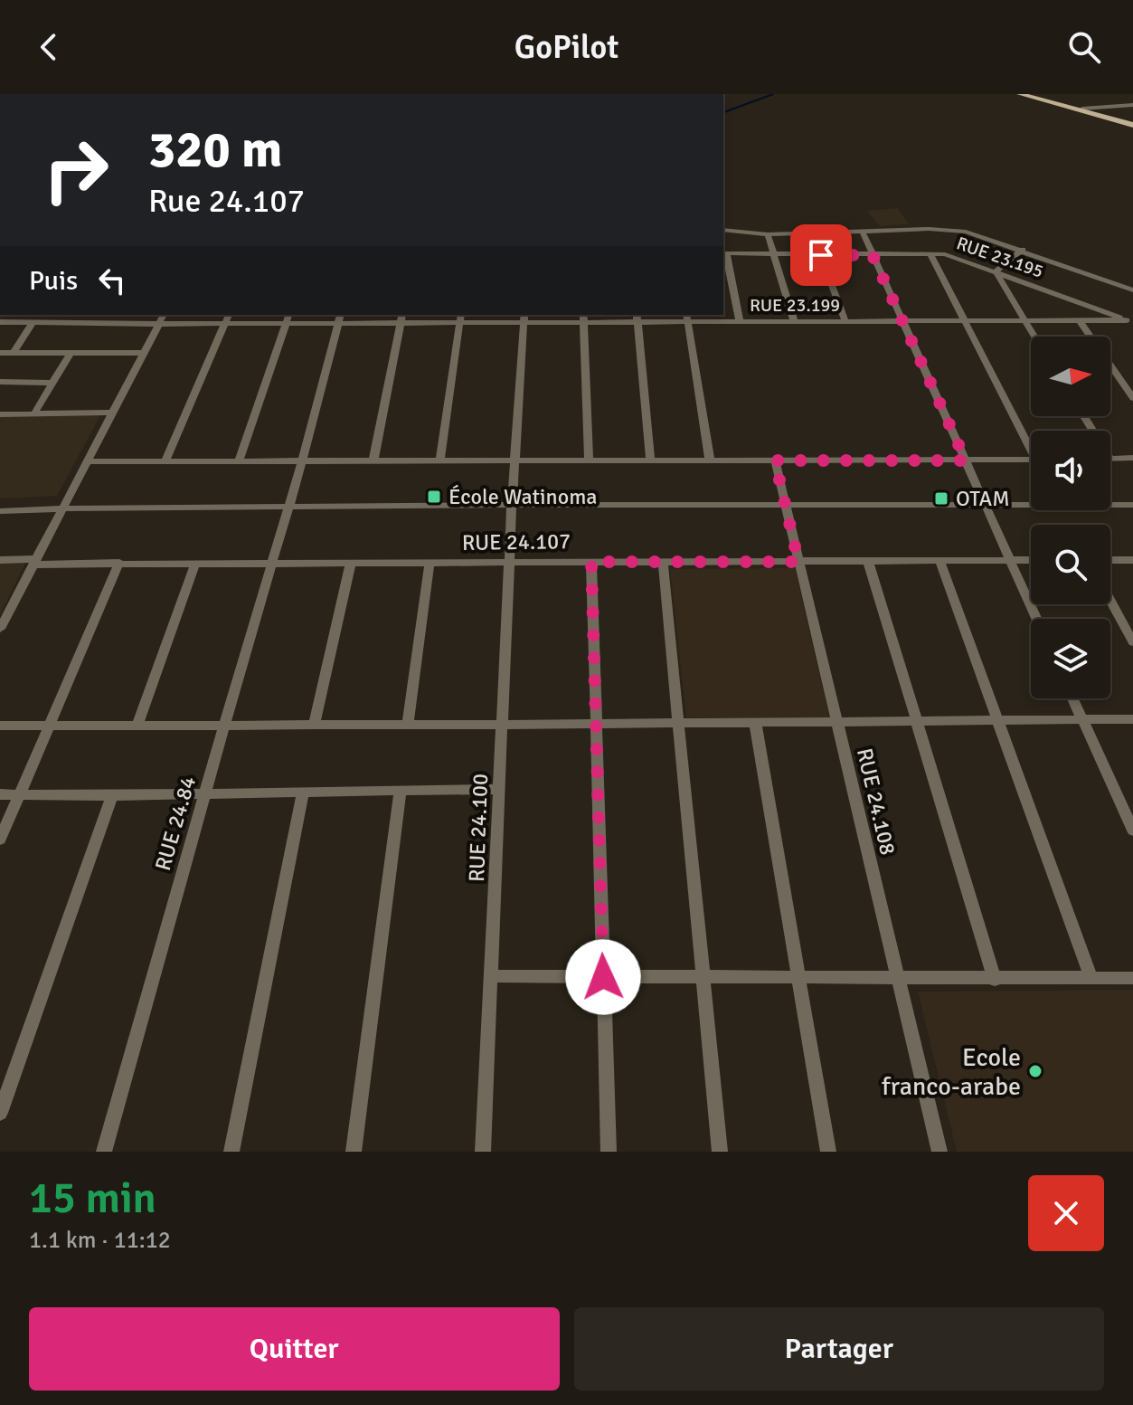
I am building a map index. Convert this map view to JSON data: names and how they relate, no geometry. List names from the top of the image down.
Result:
{
  "streets": {
    "street": [
      "RUE 23.195",
      "RUE 23.199",
      "RUE 24.107",
      "RUE 24.108",
      "RUE 24.84",
      "RUE 24.100"
    ]
  },
  "crossings": [
    ["RUE 23.195", "RUE 23.199"],
    ["RUE 23.199", "RUE 24.84"],
    ["RUE 23.199", "RUE 24.100"],
    ["RUE 24.107", "RUE 24.108"],
    ["RUE 24.107", "RUE 24.84"],
    ["RUE 24.107", "RUE 24.100"]
  ],
  "places": {
    "transit": ["École Watinoma", "OTAM"],
    "other": ["Ecole franco-arabe"]
  },
  "north": "right",
  "page": {
    "header": "GoPilot",
    "turn": ["320 m", "Rue 24.107"],
    "then": "Puis",
    "heading": ["15 min", "1.1 km · 11:12"],
    "buttons": ["Quitter", "Partager"]
  }
}
